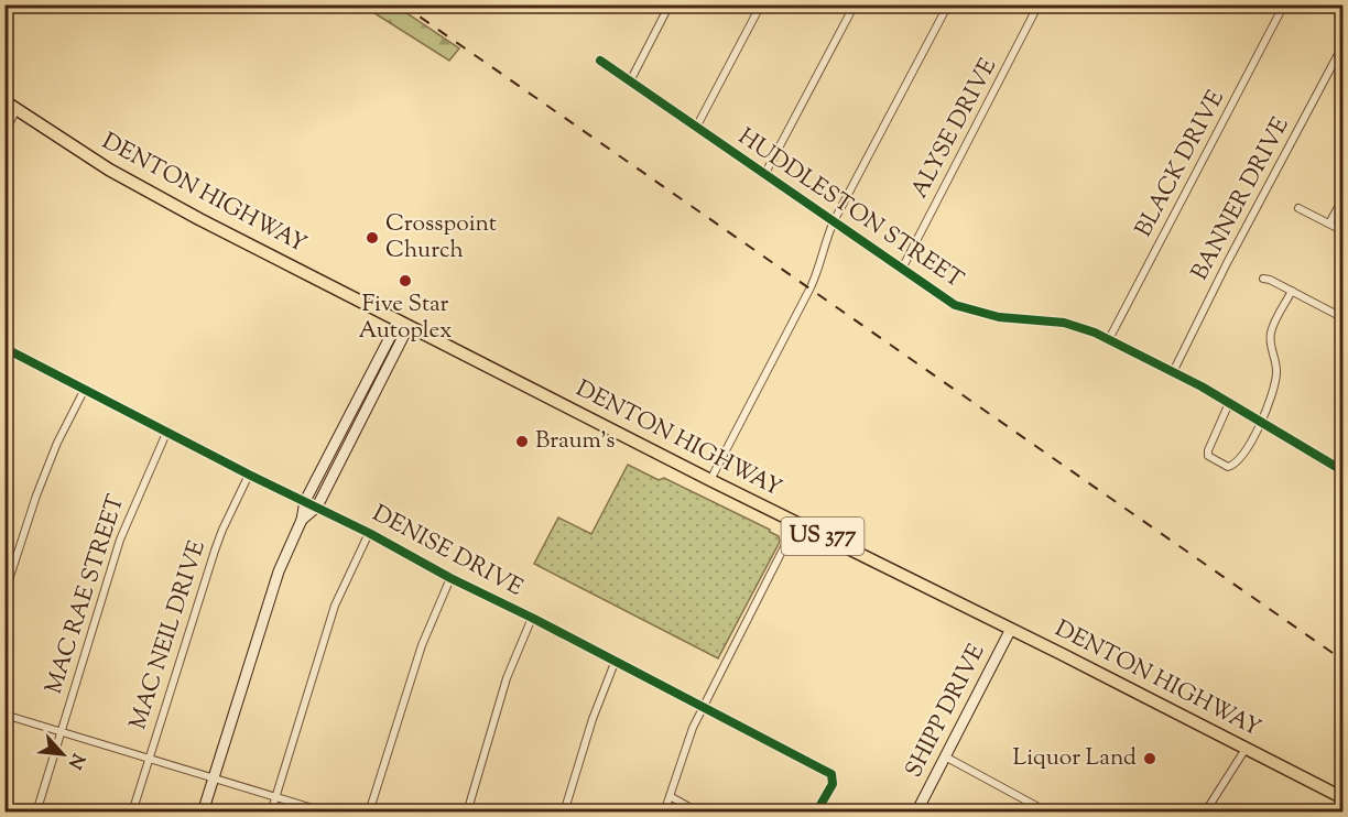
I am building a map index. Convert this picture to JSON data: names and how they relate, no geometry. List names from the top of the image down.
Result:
{
  "streets": {
    "main road": ["DENTON HIGHWAY", "US 377"],
    "street": [
      "ALYSE DRIVE",
      "BLACK DRIVE",
      "BANNER DRIVE",
      "HUDDLESTON STREET",
      "DENISE DRIVE",
      "MAC RAE STREET",
      "MAC NEIL DRIVE",
      "SHIPP DRIVE"
    ]
  },
  "crossings": [
    ["ALYSE DRIVE", "HUDDLESTON STREET"],
    ["BLACK DRIVE", "HUDDLESTON STREET"],
    ["DENTON HIGHWAY", "SHIPP DRIVE"],
    ["BANNER DRIVE", "HUDDLESTON STREET"],
    ["DENISE DRIVE", "MAC RAE STREET"],
    ["DENISE DRIVE", "MAC NEIL DRIVE"]
  ],
  "places": [
    "Crosspoint Church",
    "Five Star Autoplex",
    "Braum's",
    "Liquor Land"
  ],
  "north": "bottom right"
}
